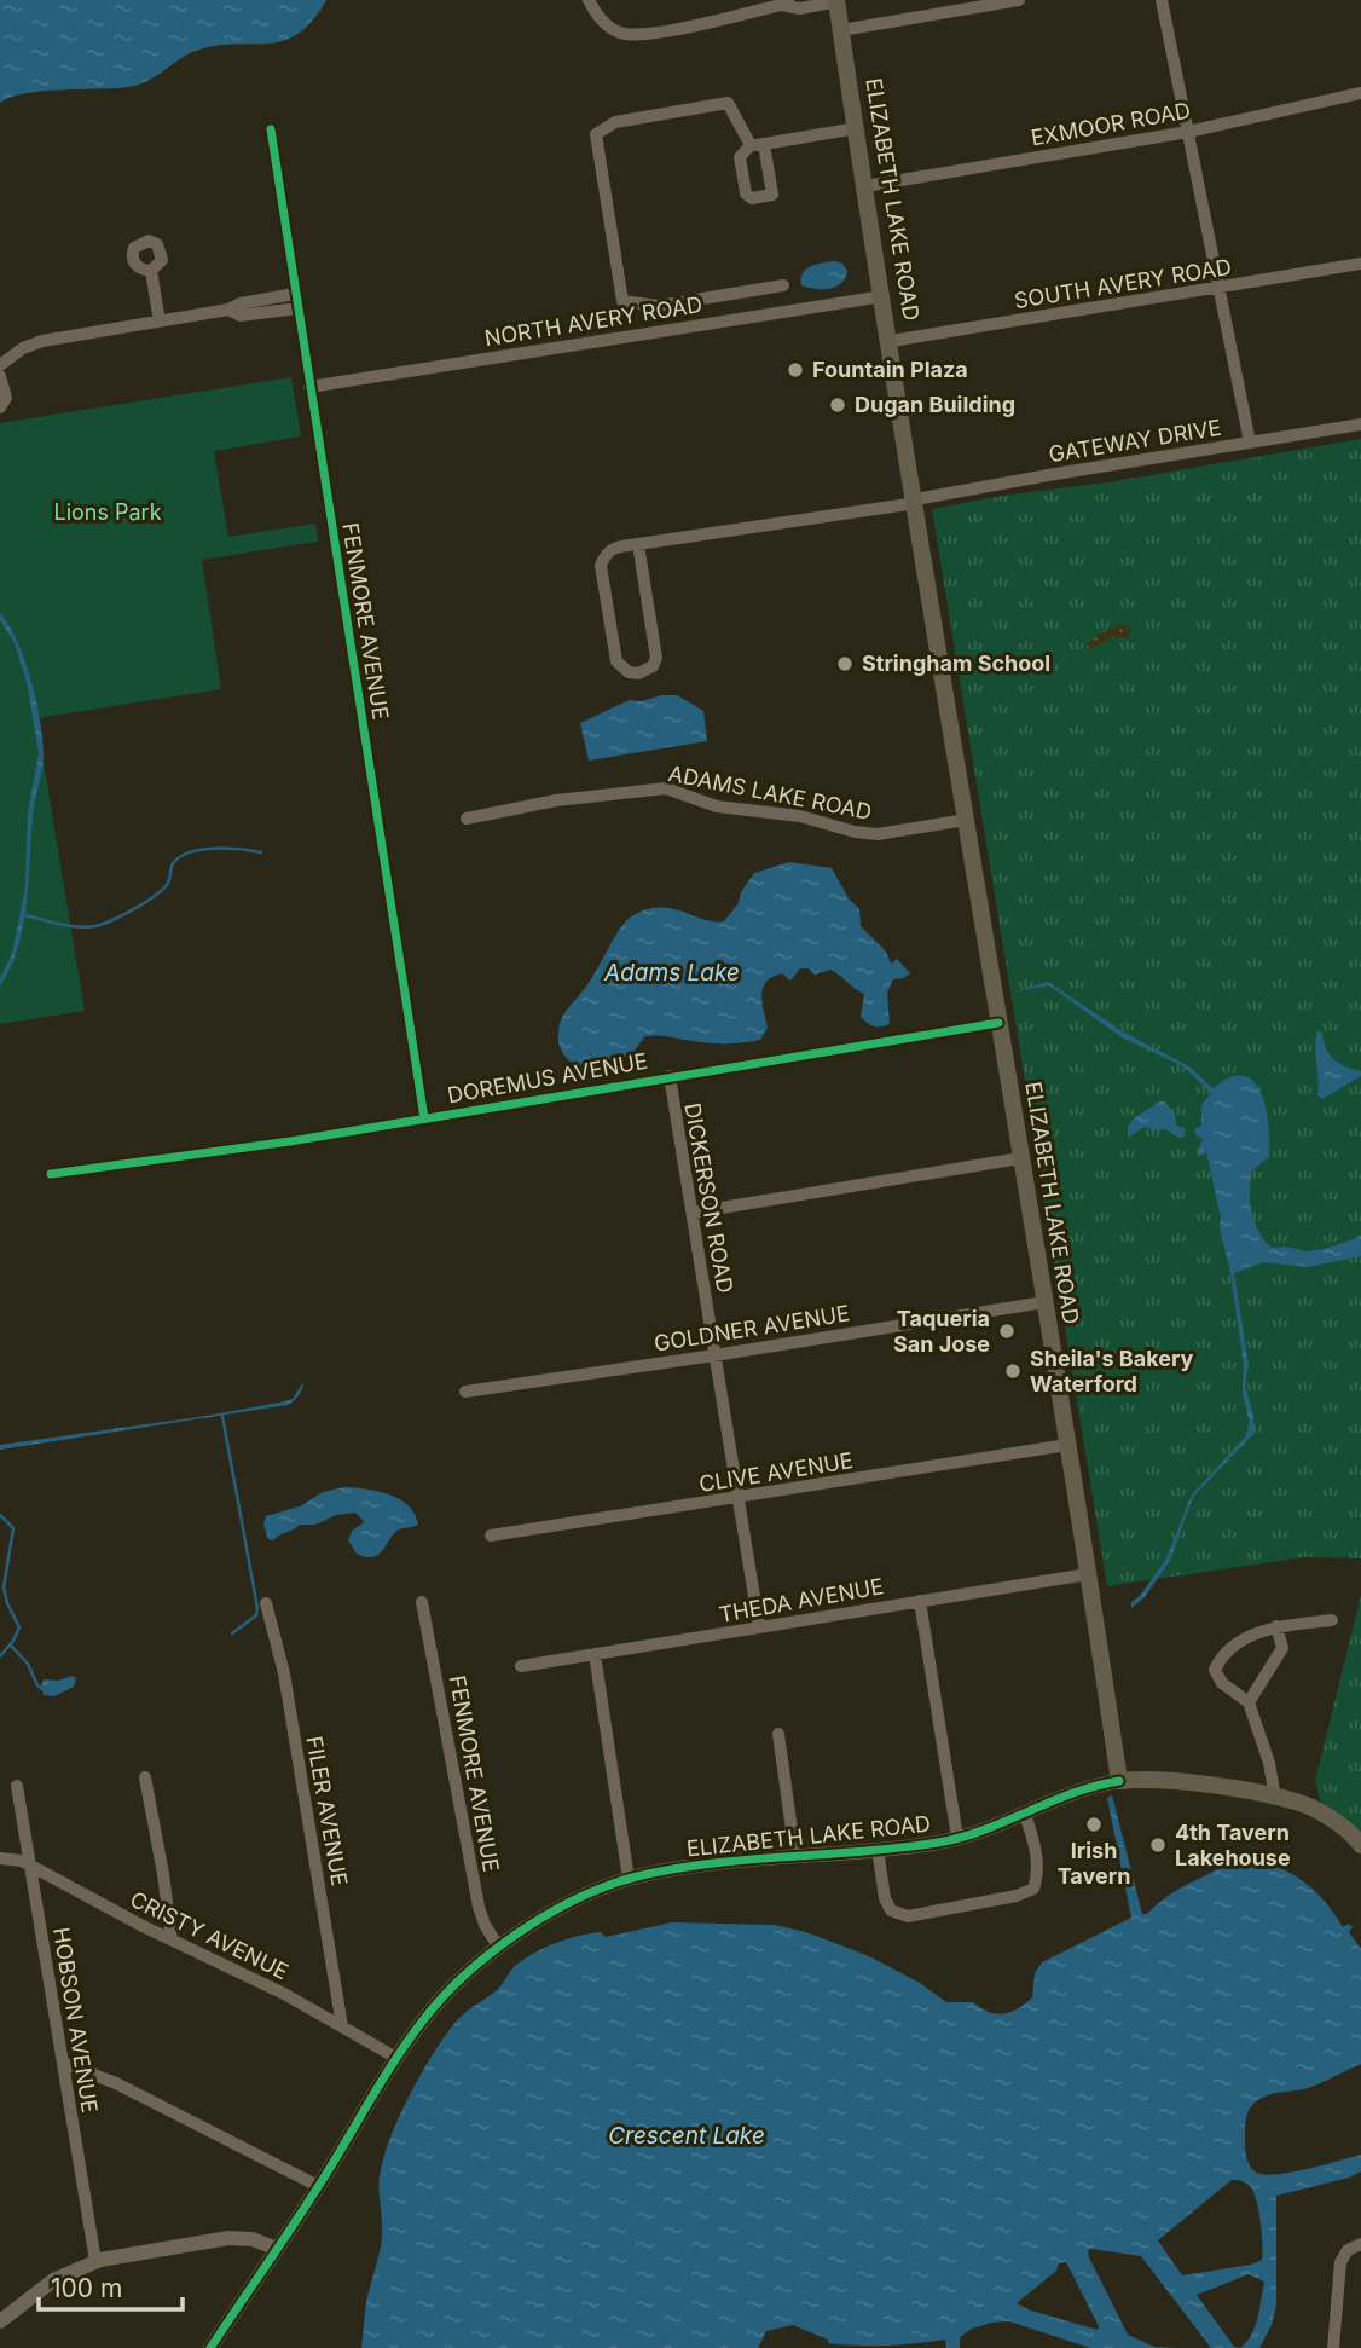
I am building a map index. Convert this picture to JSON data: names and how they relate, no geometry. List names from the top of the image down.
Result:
{
  "streets": {
    "main road": ["ELIZABETH LAKE ROAD"],
    "street": [
      "EXMOOR ROAD",
      "SOUTH AVERY ROAD",
      "NORTH AVERY ROAD",
      "GATEWAY DRIVE",
      "FENMORE AVENUE",
      "ADAMS LAKE ROAD",
      "DOREMUS AVENUE",
      "DICKERSON ROAD",
      "GOLDNER AVENUE",
      "CLIVE AVENUE",
      "THEDA AVENUE",
      "FILER AVENUE",
      "CRISTY AVENUE",
      "HOBSON AVENUE"
    ]
  },
  "crossings": [
    ["EXMOOR ROAD", "ELIZABETH LAKE ROAD"],
    ["ELIZABETH LAKE ROAD", "SOUTH AVERY ROAD"],
    ["ELIZABETH LAKE ROAD", "NORTH AVERY ROAD"],
    ["ELIZABETH LAKE ROAD", "GATEWAY DRIVE"],
    ["ELIZABETH LAKE ROAD", "FENMORE AVENUE"],
    ["ELIZABETH LAKE ROAD", "ADAMS LAKE ROAD"],
    ["ELIZABETH LAKE ROAD", "DOREMUS AVENUE"],
    ["ELIZABETH LAKE ROAD", "GOLDNER AVENUE"],
    ["ELIZABETH LAKE ROAD", "CLIVE AVENUE"],
    ["ELIZABETH LAKE ROAD", "THEDA AVENUE"],
    ["ELIZABETH LAKE ROAD", "CRISTY AVENUE"],
    ["NORTH AVERY ROAD", "FENMORE AVENUE"],
    ["FENMORE AVENUE", "DOREMUS AVENUE"],
    ["DOREMUS AVENUE", "DICKERSON ROAD"],
    ["DICKERSON ROAD", "GOLDNER AVENUE"],
    ["DICKERSON ROAD", "CLIVE AVENUE"],
    ["DICKERSON ROAD", "THEDA AVENUE"],
    ["FILER AVENUE", "CRISTY AVENUE"],
    ["CRISTY AVENUE", "HOBSON AVENUE"]
  ],
  "water": ["Adams Lake", "Crescent Lake"],
  "parks": ["Lions Park"],
  "places": [
    "Fountain Plaza",
    "Dugan Building",
    "Stringham School",
    "Taqueria San Jose",
    "Sheila's Bakery Waterford",
    "Irish Tavern",
    "4th Tavern Lakehouse"
  ],
  "scale_bar": "100 m"
}
